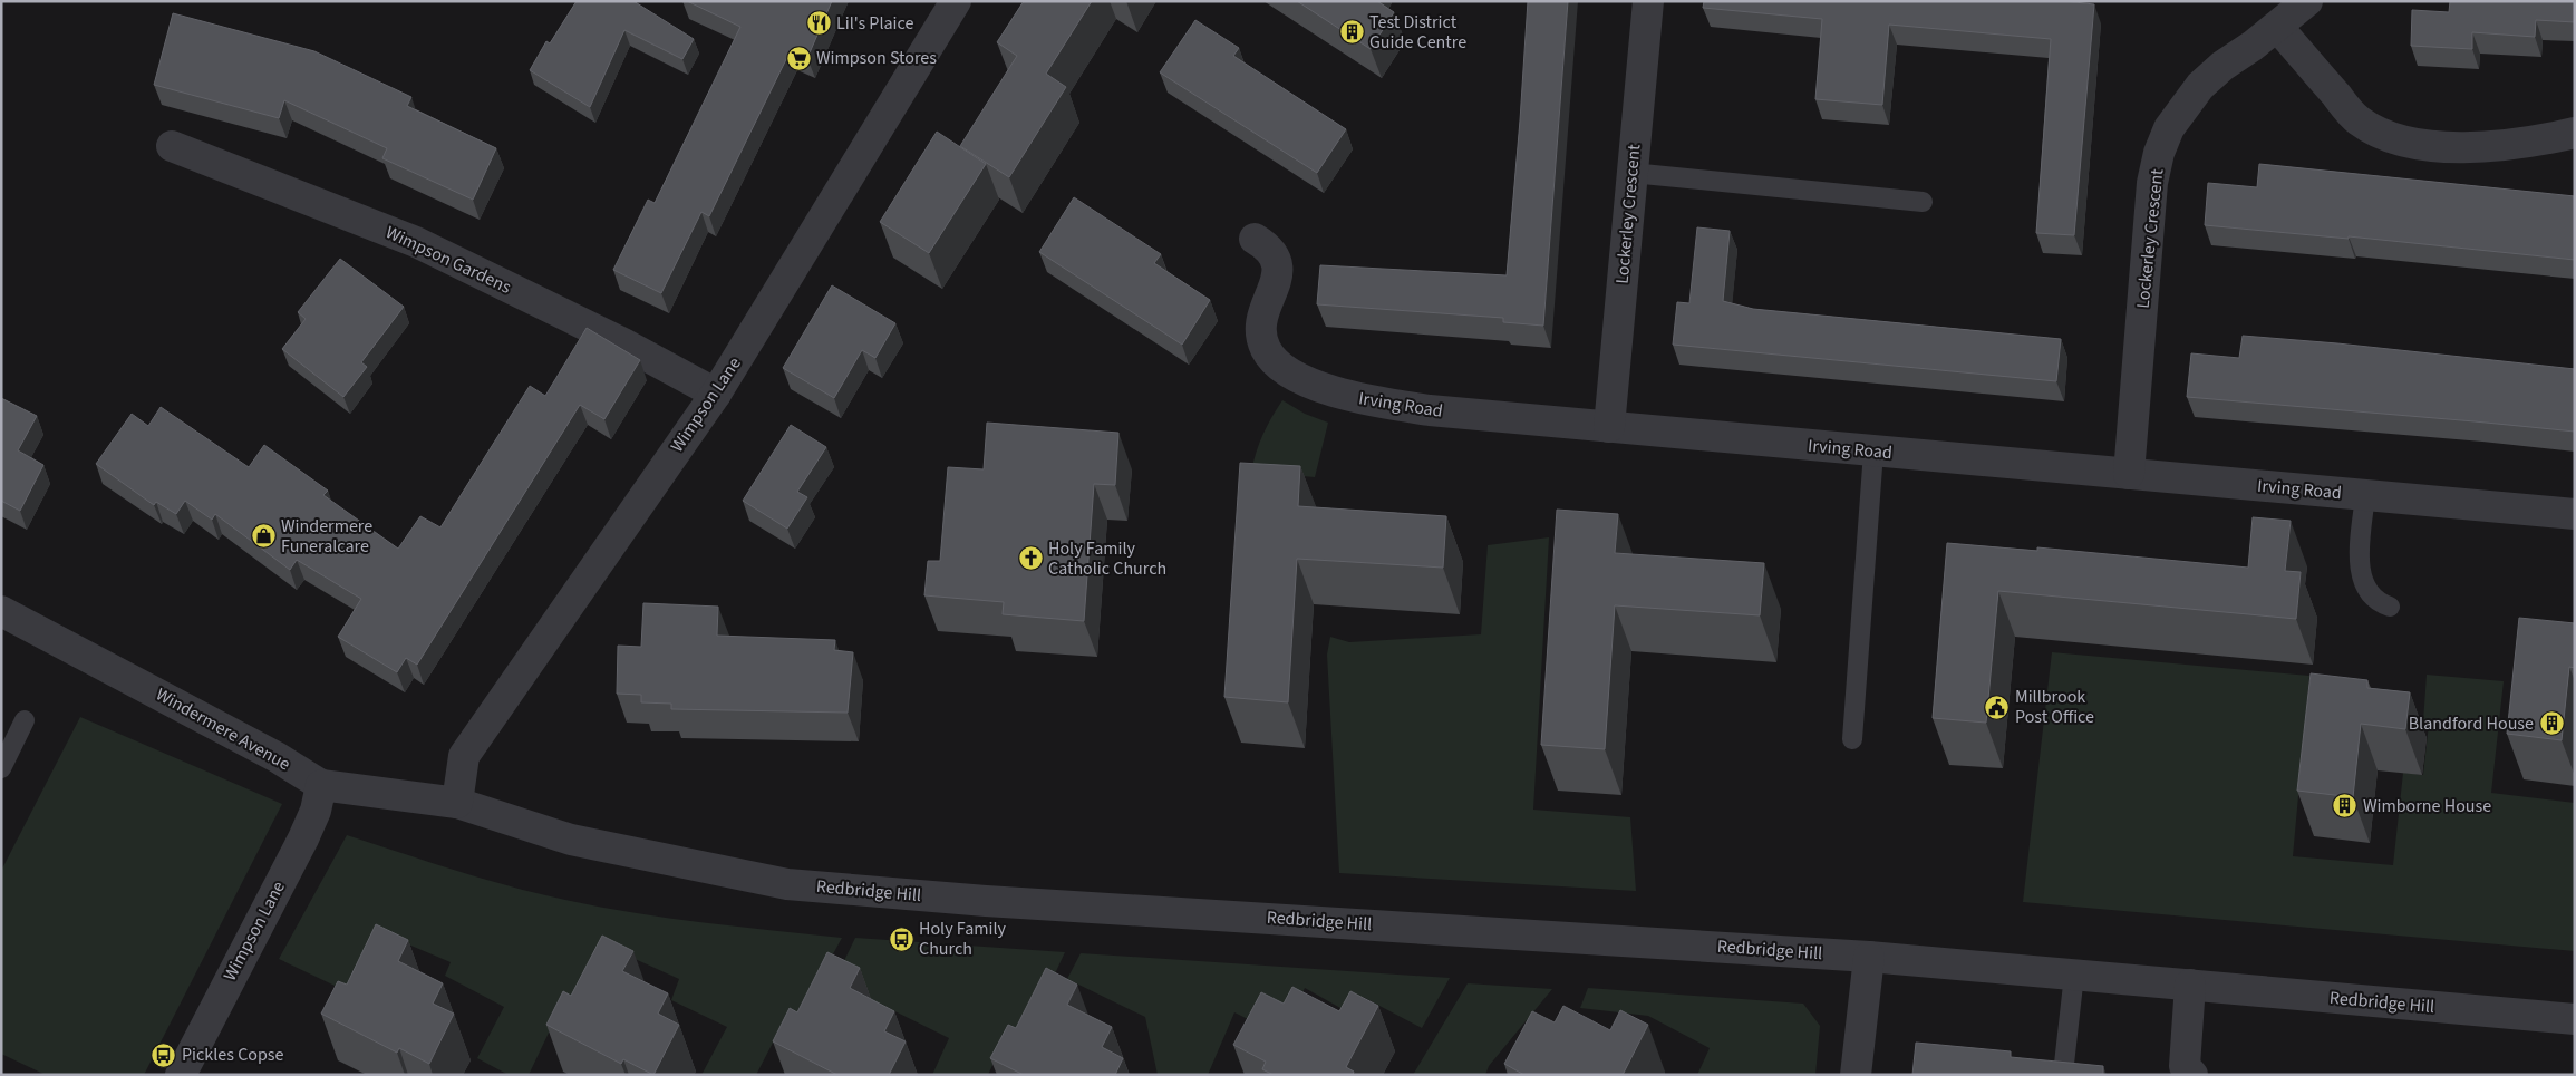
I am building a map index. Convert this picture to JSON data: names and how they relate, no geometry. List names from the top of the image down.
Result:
{
  "streets": {
    "street": [
      "Lockerley Crescent",
      "Wimpson Gardens",
      "Wimpson Lane",
      "Irving Road",
      "Windermere Avenue",
      "Redbridge Hill"
    ]
  },
  "crossings": [
    ["Lockerley Crescent", "Irving Road"],
    ["Wimpson Gardens", "Wimpson Lane"],
    ["Wimpson Lane", "Windermere Avenue"],
    ["Wimpson Lane", "Redbridge Hill"],
    ["Windermere Avenue", "Redbridge Hill"]
  ],
  "places": {
    "restaurant": ["Lil's Plaice"],
    "building": ["Test District Guide Centre", "Blandford House", "Wimborne House"],
    "supermarket": ["Wimpson Stores"],
    "shop": ["Windermere Funeralcare"],
    "church": ["Holy Family Catholic Church"],
    "public building": ["Millbrook Post Office"],
    "bus stop": ["Holy Family Church", "Pickles Copse"]
  }
}
